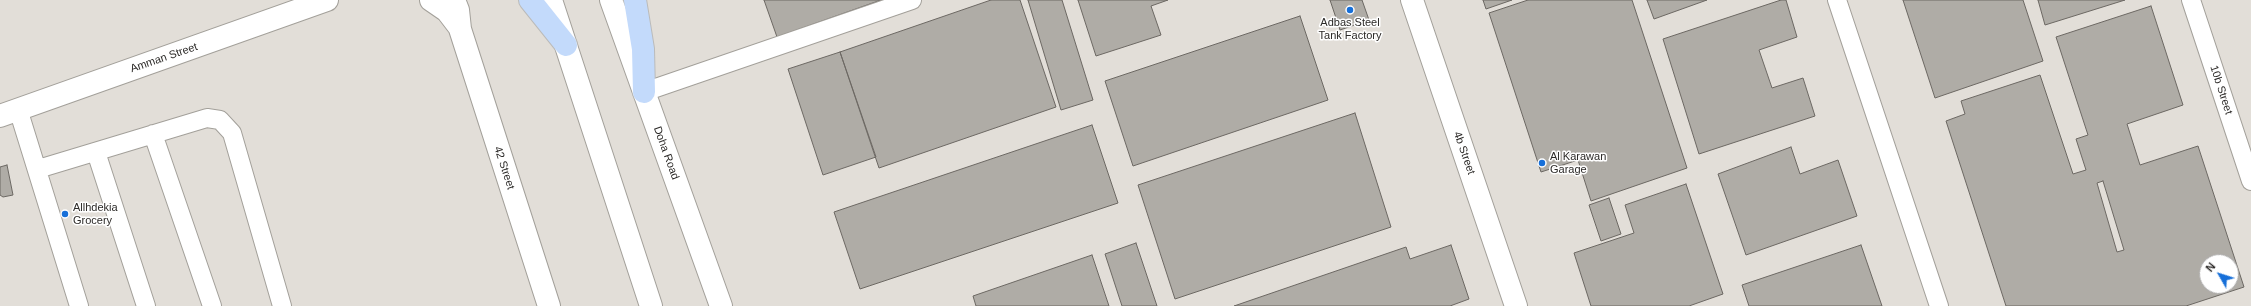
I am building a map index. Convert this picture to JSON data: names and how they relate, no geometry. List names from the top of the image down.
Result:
{
  "streets": {
    "street": [
      "Amman Street",
      "Doha Road",
      "4b Street",
      "42 Street"
    ],
    "lane": ["10b Street"]
  },
  "places": ["Adbas Steel Tank Factory", "Al Karawan Garage", "Allhdekia Grocery"],
  "north": "top left"
}
